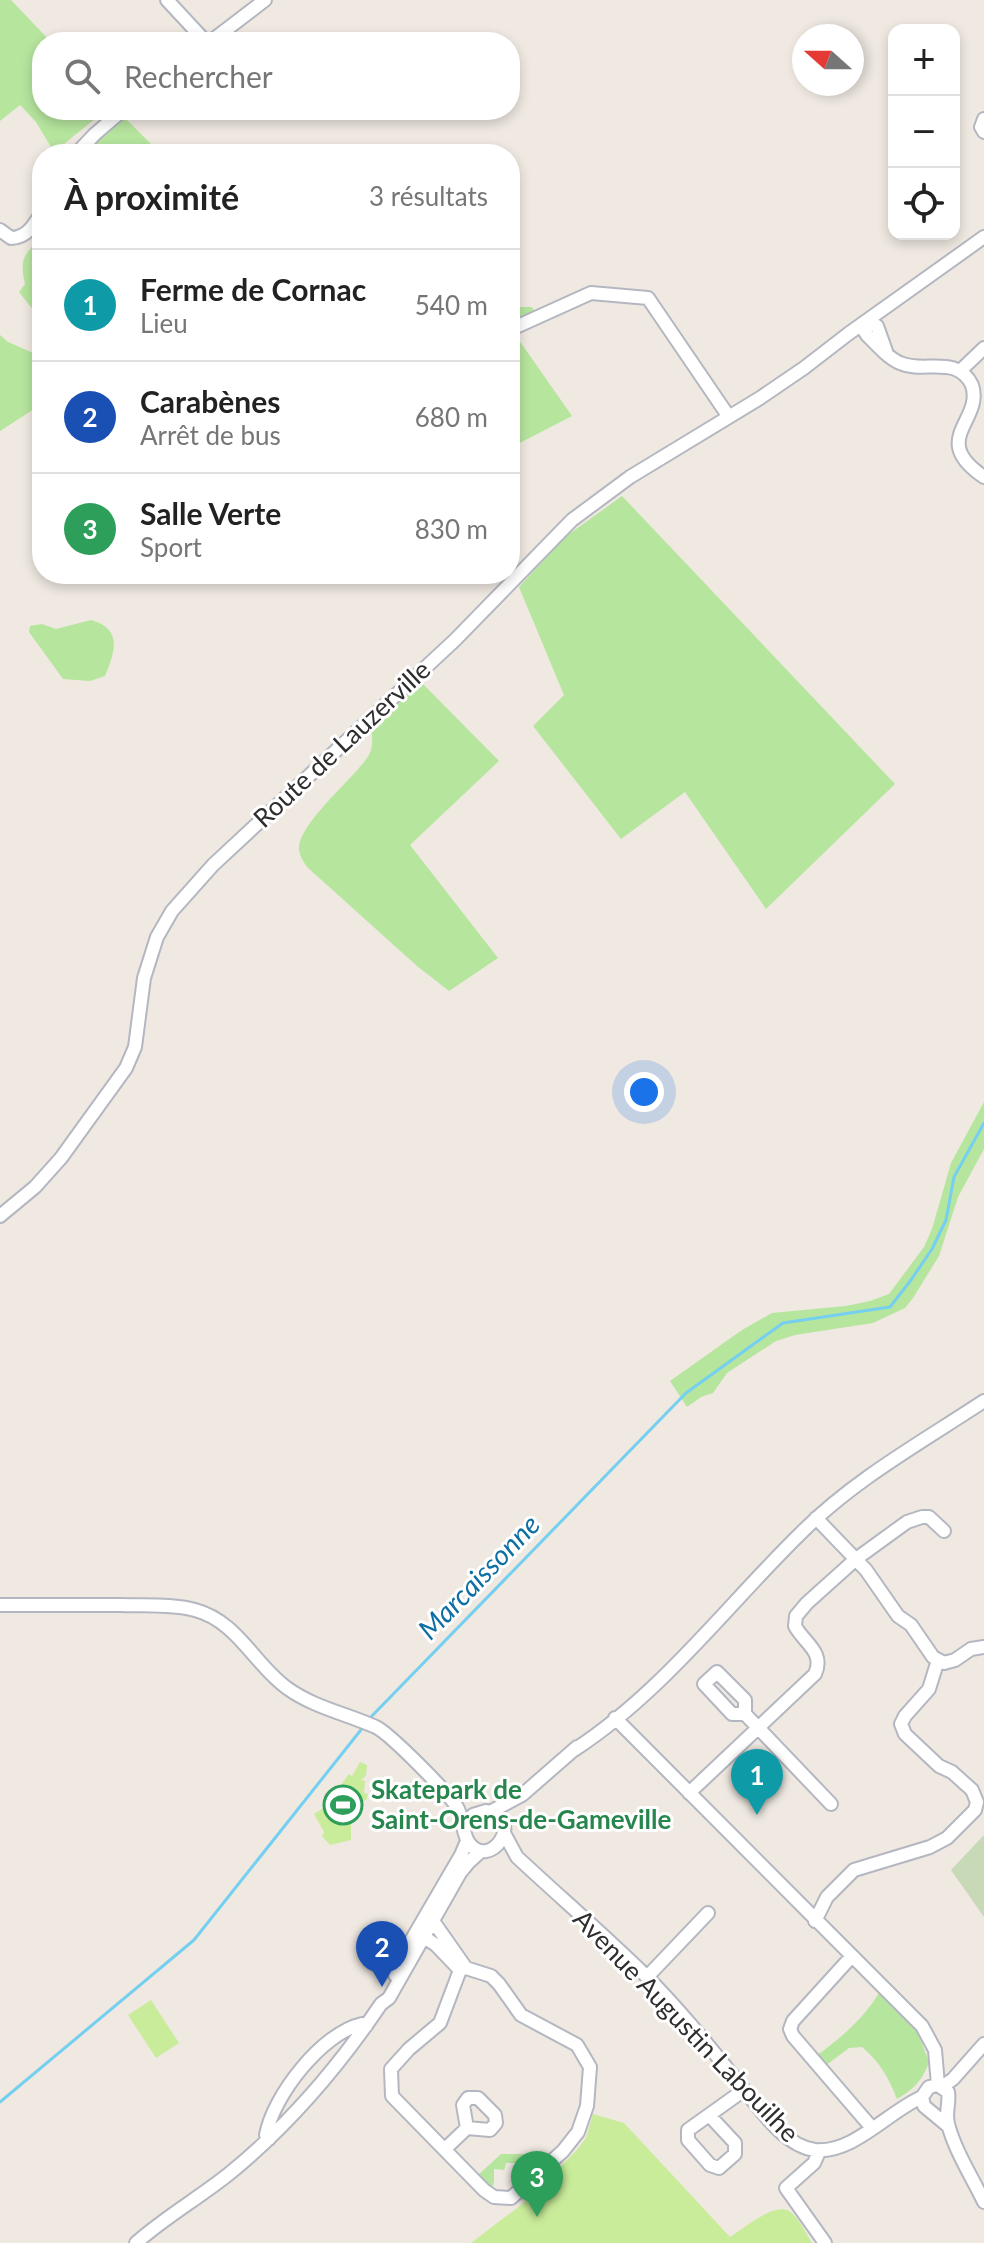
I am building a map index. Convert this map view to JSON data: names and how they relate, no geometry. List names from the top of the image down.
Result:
{
  "streets": {
    "street": ["Route de Lauzerville", "Avenue Augustin Labouilhe"]
  },
  "water": ["Marcaissonne"],
  "places": {
    "sports": ["Skatepark de Saint-Orens-de-Gameville"]
  },
  "north": "left",
  "page": {
    "map_buttons": ["+", "−"],
    "search": "Rechercher",
    "heading": ["À proximité", "3 résultats"],
    "list": [
      {
        "mark": "1",
        "name": "Ferme de Cornac",
        "note": "Lieu",
        "value": "540 m"
      },
      {
        "mark": "2",
        "name": "Carabènes",
        "note": "Arrêt de bus",
        "value": "680 m"
      },
      {
        "mark": "3",
        "name": "Salle Verte",
        "note": "Sport",
        "value": "830 m"
      }
    ],
    "pins": ["1", "2", "3"]
  }
}
